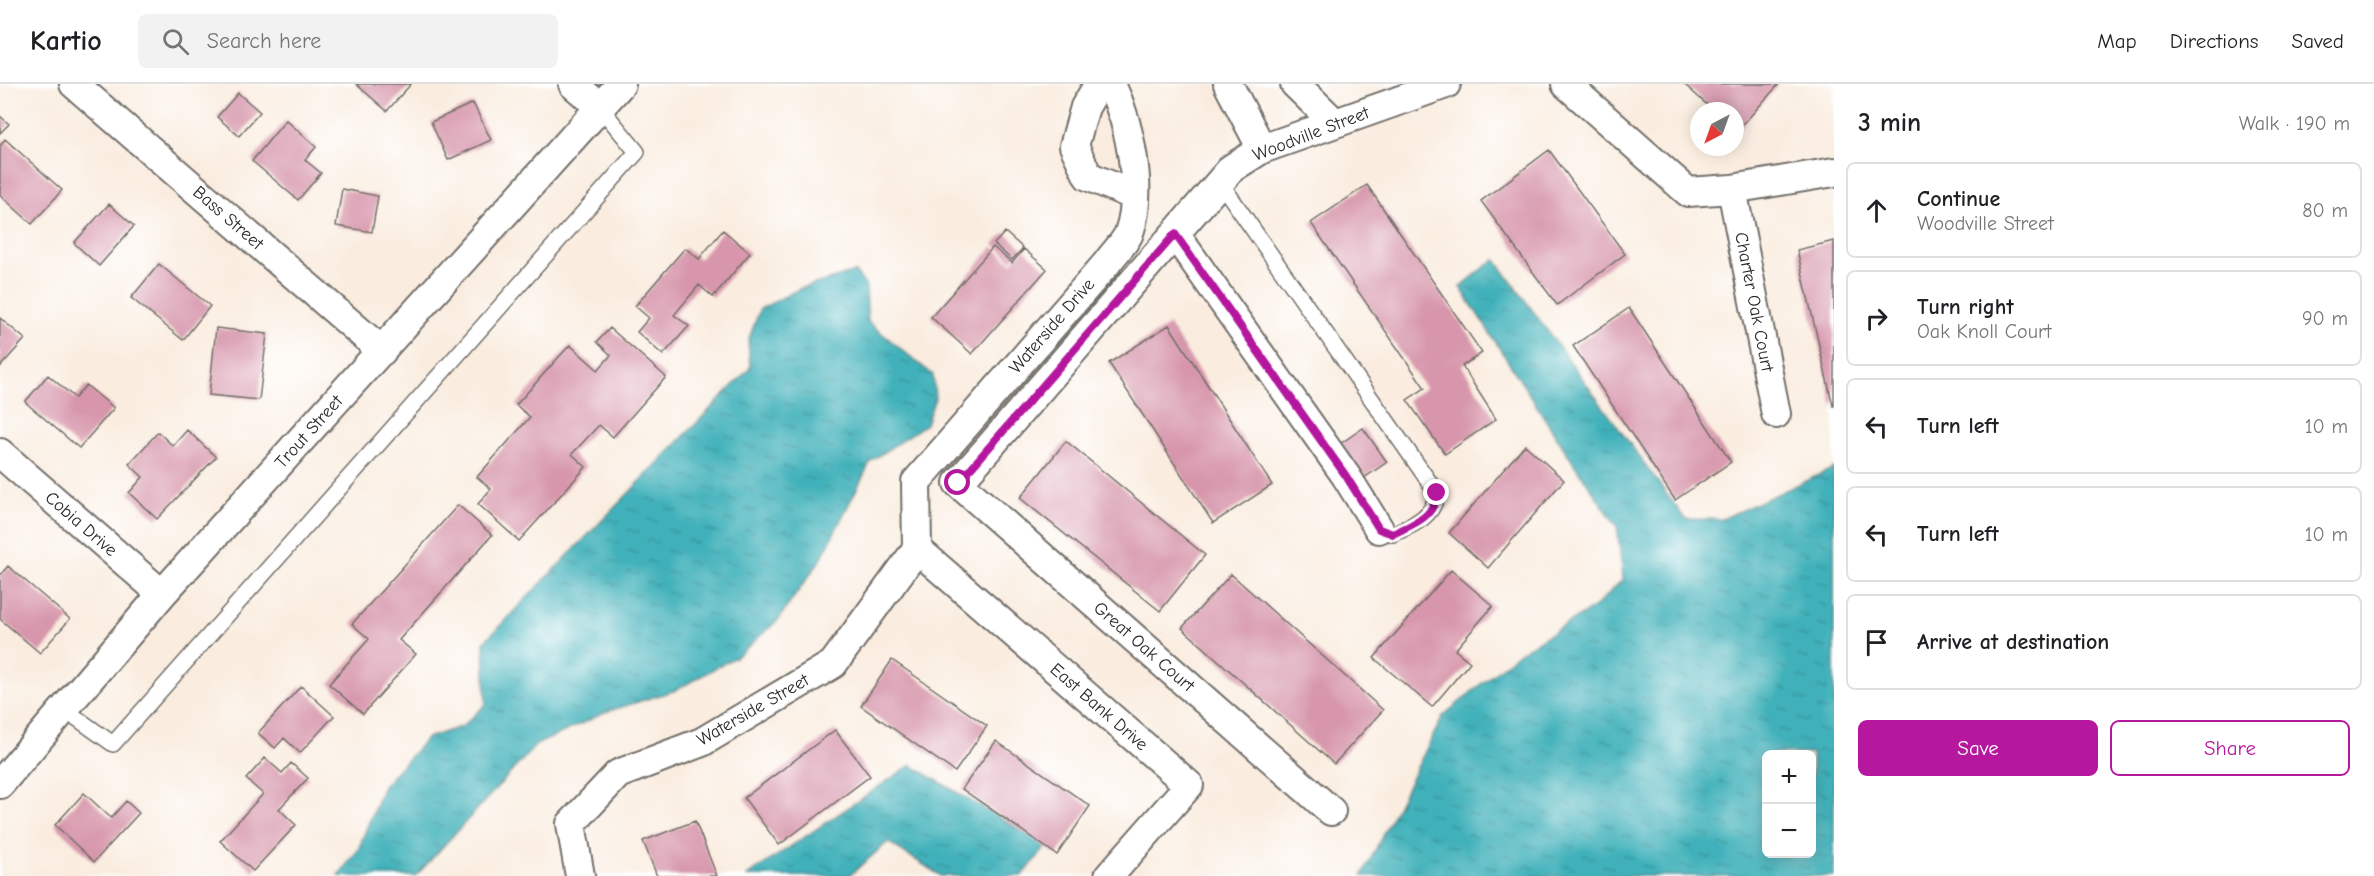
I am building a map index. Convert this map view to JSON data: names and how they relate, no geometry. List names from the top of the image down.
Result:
{
  "streets": {
    "street": [
      "Woodville Street",
      "Bass Street",
      "Charter Oak Court",
      "Waterside Drive",
      "Trout Street",
      "Cobia Drive",
      "Great Oak Court",
      "East Bank Drive",
      "Waterside Street"
    ]
  },
  "crossings": [
    ["Woodville Street", "Great Oak Court"],
    ["Bass Street", "Trout Street"],
    ["Waterside Drive", "East Bank Drive"],
    ["Waterside Drive", "Waterside Street"],
    ["Trout Street", "Cobia Drive"],
    ["East Bank Drive", "Waterside Street"]
  ],
  "north": "bottom left",
  "page": {
    "header": "Kartio",
    "search": "Search here",
    "nav": ["Map", "Directions", "Saved"],
    "heading": ["3 min", "Walk · 190 m"],
    "list": [
      ["Continue", "Woodville Street", "80 m"],
      ["Turn right", "Oak Knoll Court", "90 m"],
      ["Turn left", "10 m"],
      ["Turn left", "10 m"],
      "Arrive at destination"
    ],
    "buttons": ["Save", "Share"],
    "map_buttons": ["+", "−"]
  }
}
